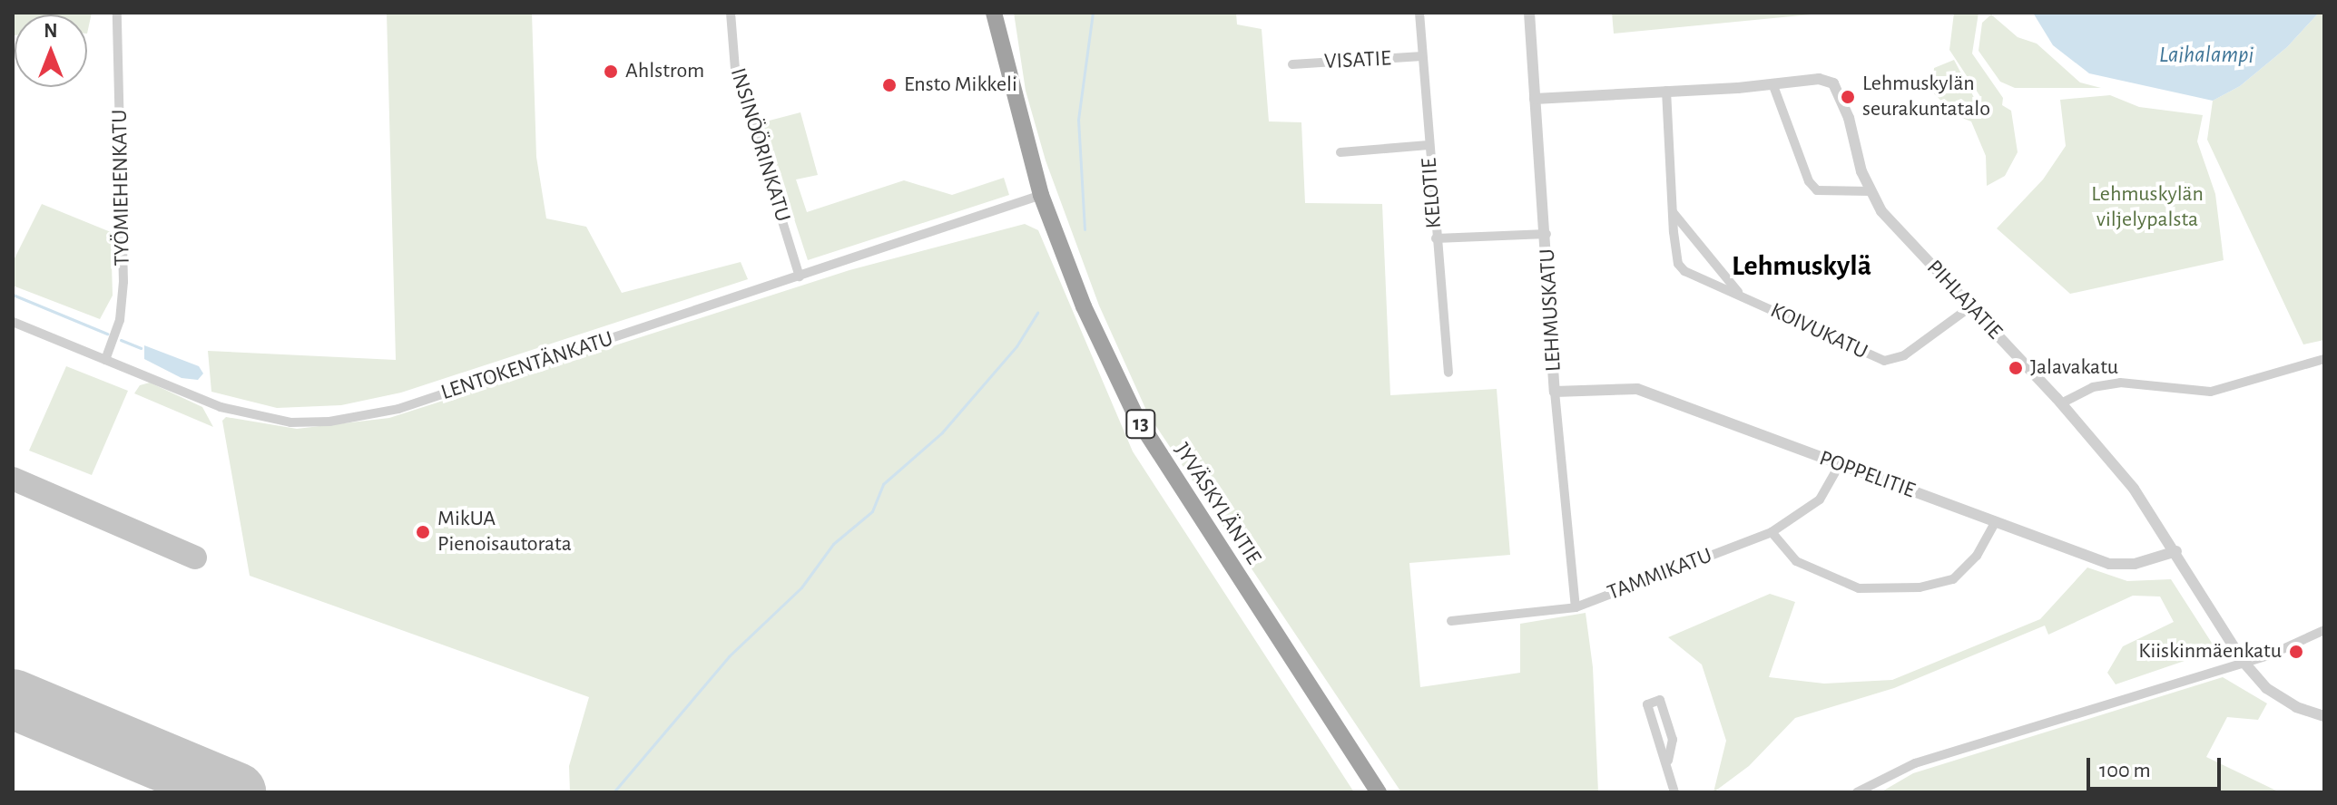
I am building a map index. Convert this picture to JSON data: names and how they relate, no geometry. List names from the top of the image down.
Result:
{
  "streets": {
    "highway": ["13", "JYVÄSKYLÄNTIE"],
    "street": [
      "VISATIE",
      "INSINÖÖRINKATU",
      "TYÖMIEHENKATU",
      "KELOTIE",
      "PIHLAJATIE",
      "LEHMUSKATU",
      "KOIVUKATU",
      "LENTOKENTÄNKATU",
      "POPPELITIE",
      "TAMMIKATU"
    ]
  },
  "crossings": [
    ["VISATIE", "KELOTIE"],
    ["INSINÖÖRINKATU", "LENTOKENTÄNKATU"],
    ["TYÖMIEHENKATU", "LENTOKENTÄNKATU"],
    ["PIHLAJATIE", "LEHMUSKATU"],
    ["PIHLAJATIE", "KOIVUKATU"],
    ["PIHLAJATIE", "POPPELITIE"],
    ["LEHMUSKATU", "POPPELITIE"],
    ["LEHMUSKATU", "TAMMIKATU"],
    ["LENTOKENTÄNKATU", "JYVÄSKYLÄNTIE"],
    ["POPPELITIE", "TAMMIKATU"]
  ],
  "districts": ["Lehmuskylä"],
  "water": ["Laihalampi"],
  "parks": ["Lehmuskylän viljelypalsta"],
  "places": [
    "Ahlstrom",
    "Ensto Mikkeli",
    "Lehmuskylän seurakuntatalo",
    "Jalavakatu",
    "MikUA Pienoisautorata",
    "Kiiskinmäenkatu"
  ],
  "scale_bar": "100 m",
  "north": "top"
}
